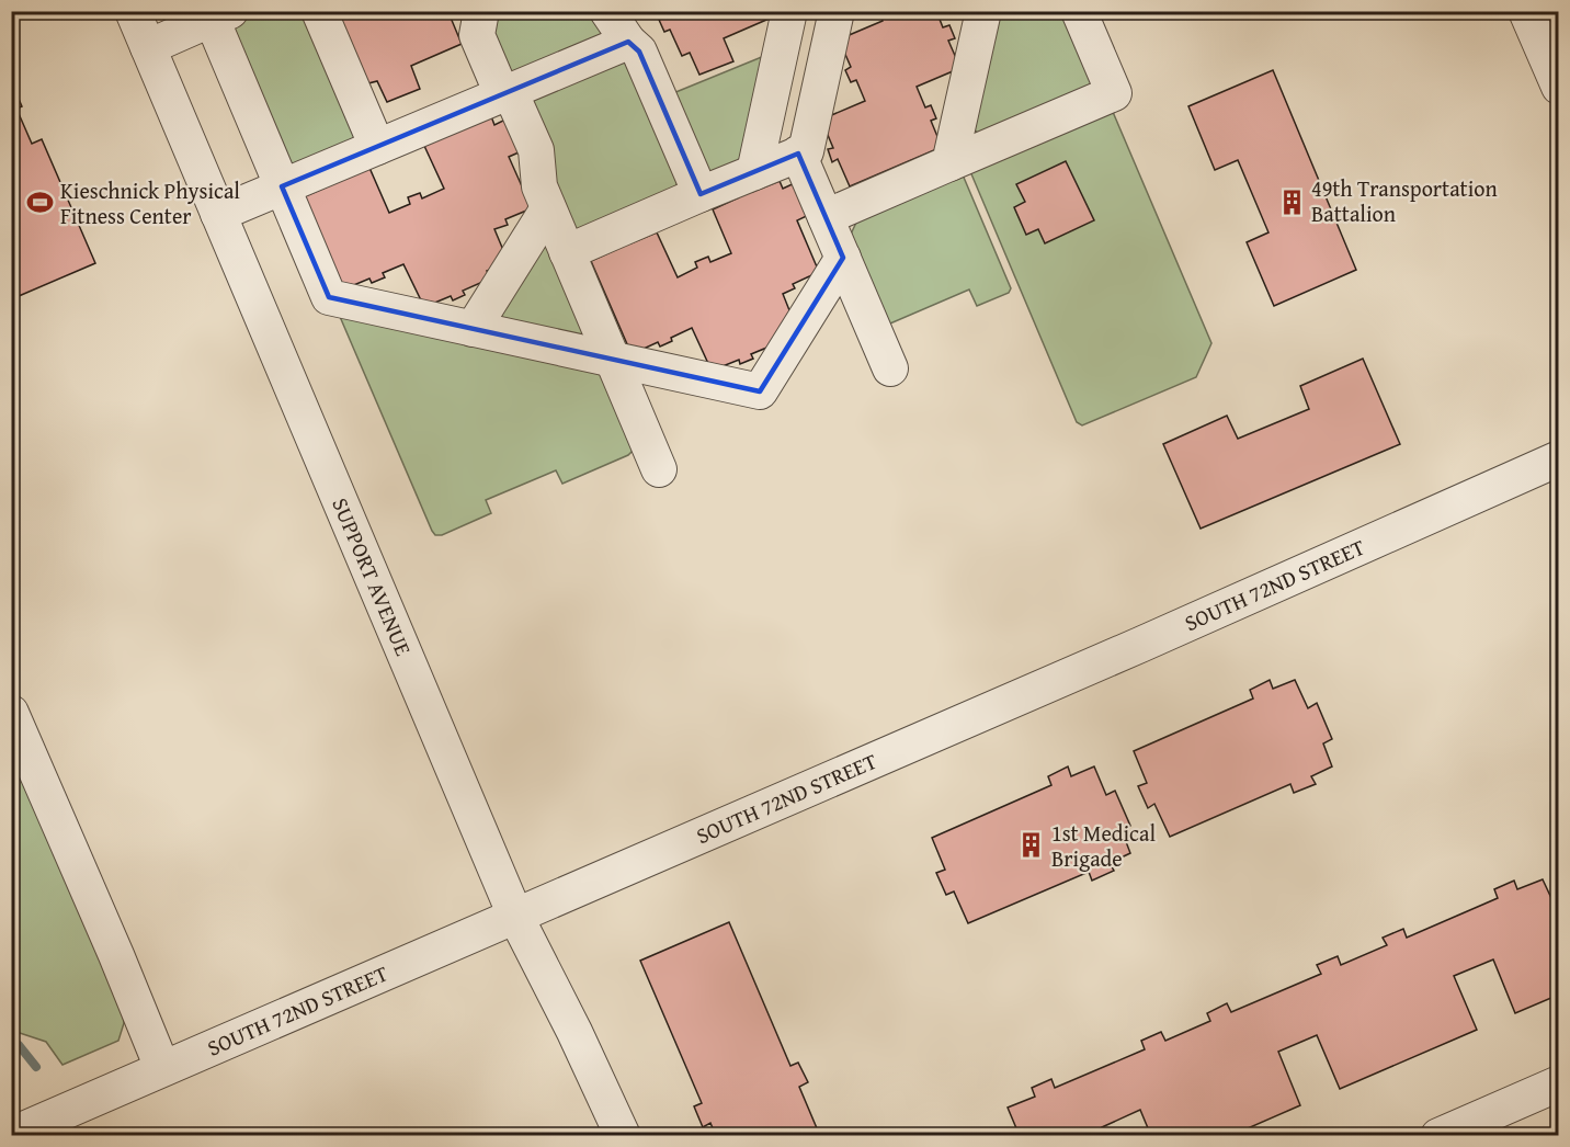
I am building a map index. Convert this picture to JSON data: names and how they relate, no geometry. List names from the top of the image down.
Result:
{
  "streets": {
    "street": ["SUPPORT AVENUE", "SOUTH 72ND STREET"]
  },
  "crossings": [
    ["SUPPORT AVENUE", "SOUTH 72ND STREET"]
  ],
  "places": {
    "building": ["49th Transportation Battalion", "1st Medical Brigade"],
    "sports": ["Kieschnick Physical Fitness Center"]
  }
}
